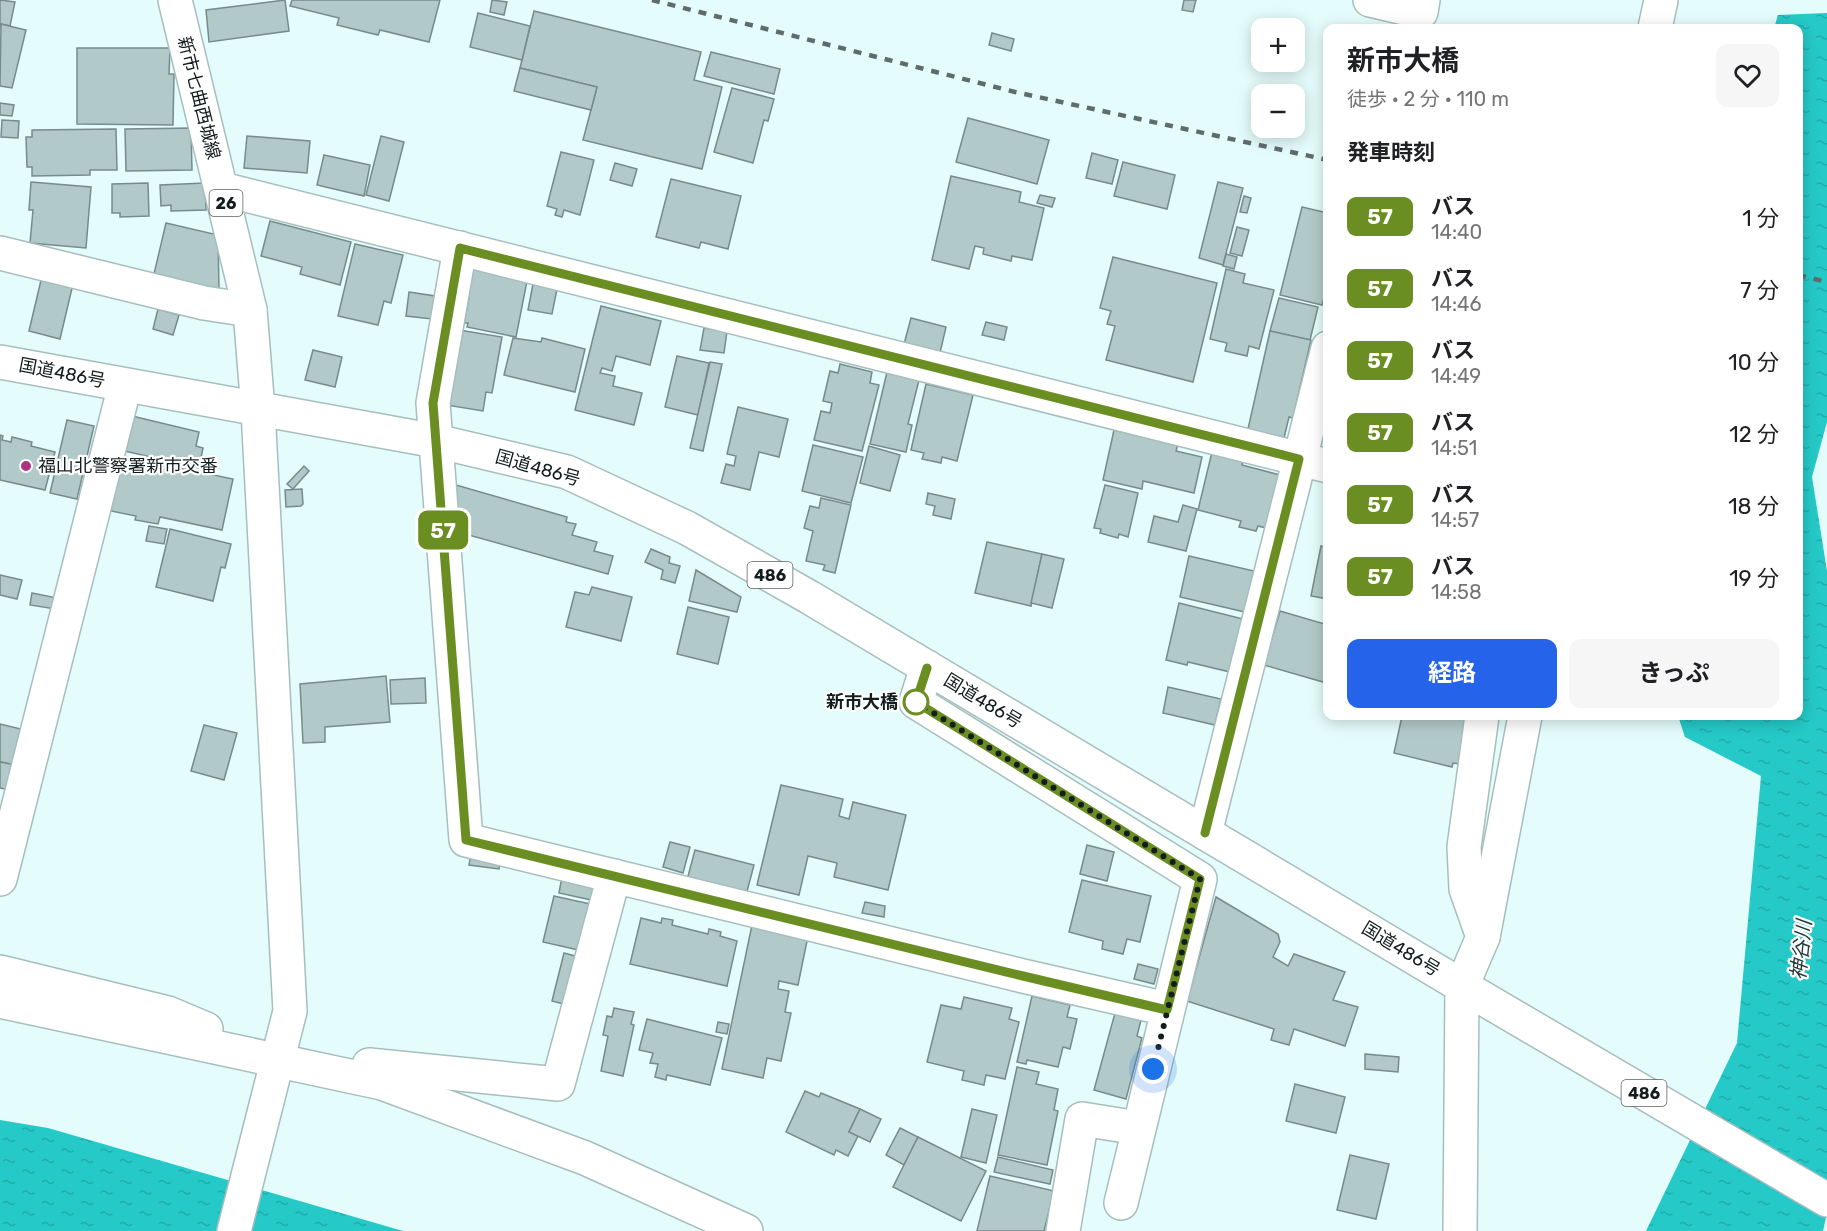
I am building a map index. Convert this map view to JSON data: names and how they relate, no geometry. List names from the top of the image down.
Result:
{
  "streets": {
    "main road": [
      "新市七曲西城線",
      "26",
      "国道486号",
      "486"
    ]
  },
  "crossings": [
    ["新市七曲西城線", "国道486号"]
  ],
  "water": ["神谷川"],
  "places": ["福山北警察署新市交番", "新市大橋"],
  "lines": ["bus line 57"],
  "page": {
    "on_map": "57",
    "map_buttons": ["+", "−"],
    "heading": [
      ["新市大橋", "徒歩 · 2 分 · 110 m"],
      "発車時刻"
    ],
    "list": [
      {
        "mark": "57",
        "name": "バス",
        "note": "14:40",
        "value": "1 分"
      },
      {
        "mark": "57",
        "name": "バス",
        "note": "14:46",
        "value": "7 分"
      },
      {
        "mark": "57",
        "name": "バス",
        "note": "14:49",
        "value": "10 分"
      },
      {
        "mark": "57",
        "name": "バス",
        "note": "14:51",
        "value": "12 分"
      },
      {
        "mark": "57",
        "name": "バス",
        "note": "14:57",
        "value": "18 分"
      },
      {
        "mark": "57",
        "name": "バス",
        "note": "14:58",
        "value": "19 分"
      }
    ],
    "buttons": ["経路", "きっぷ"]
  }
}
